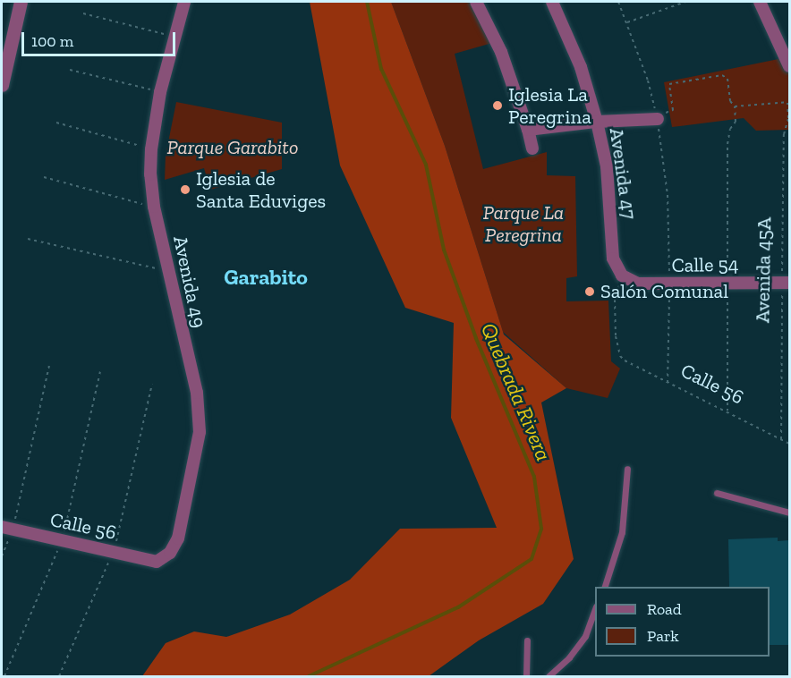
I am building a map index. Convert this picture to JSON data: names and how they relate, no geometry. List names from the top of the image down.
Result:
{
  "streets": {
    "street": [
      "Avenida 47",
      "Calle 54",
      "Avenida 49",
      "Calle 56"
    ],
    "path": ["Avenida 45A"]
  },
  "crossings": [
    ["Avenida 47", "Calle 54"],
    ["Avenida 47", "Calle 56"],
    ["Calle 54", "Avenida 45A"],
    ["Calle 54", "Calle 56"],
    ["Avenida 45A", "Calle 56"],
    ["Avenida 49", "Calle 56"]
  ],
  "districts": ["Garabito"],
  "water": ["Quebrada Rivera"],
  "parks": ["Parque Garabito", "Parque La Peregrina"],
  "places": ["Iglesia La Peregrina", "Iglesia de Santa Eduviges", "Salón Comunal"],
  "legend": ["Road", "Park"],
  "scale_bar": "100 m"
}
